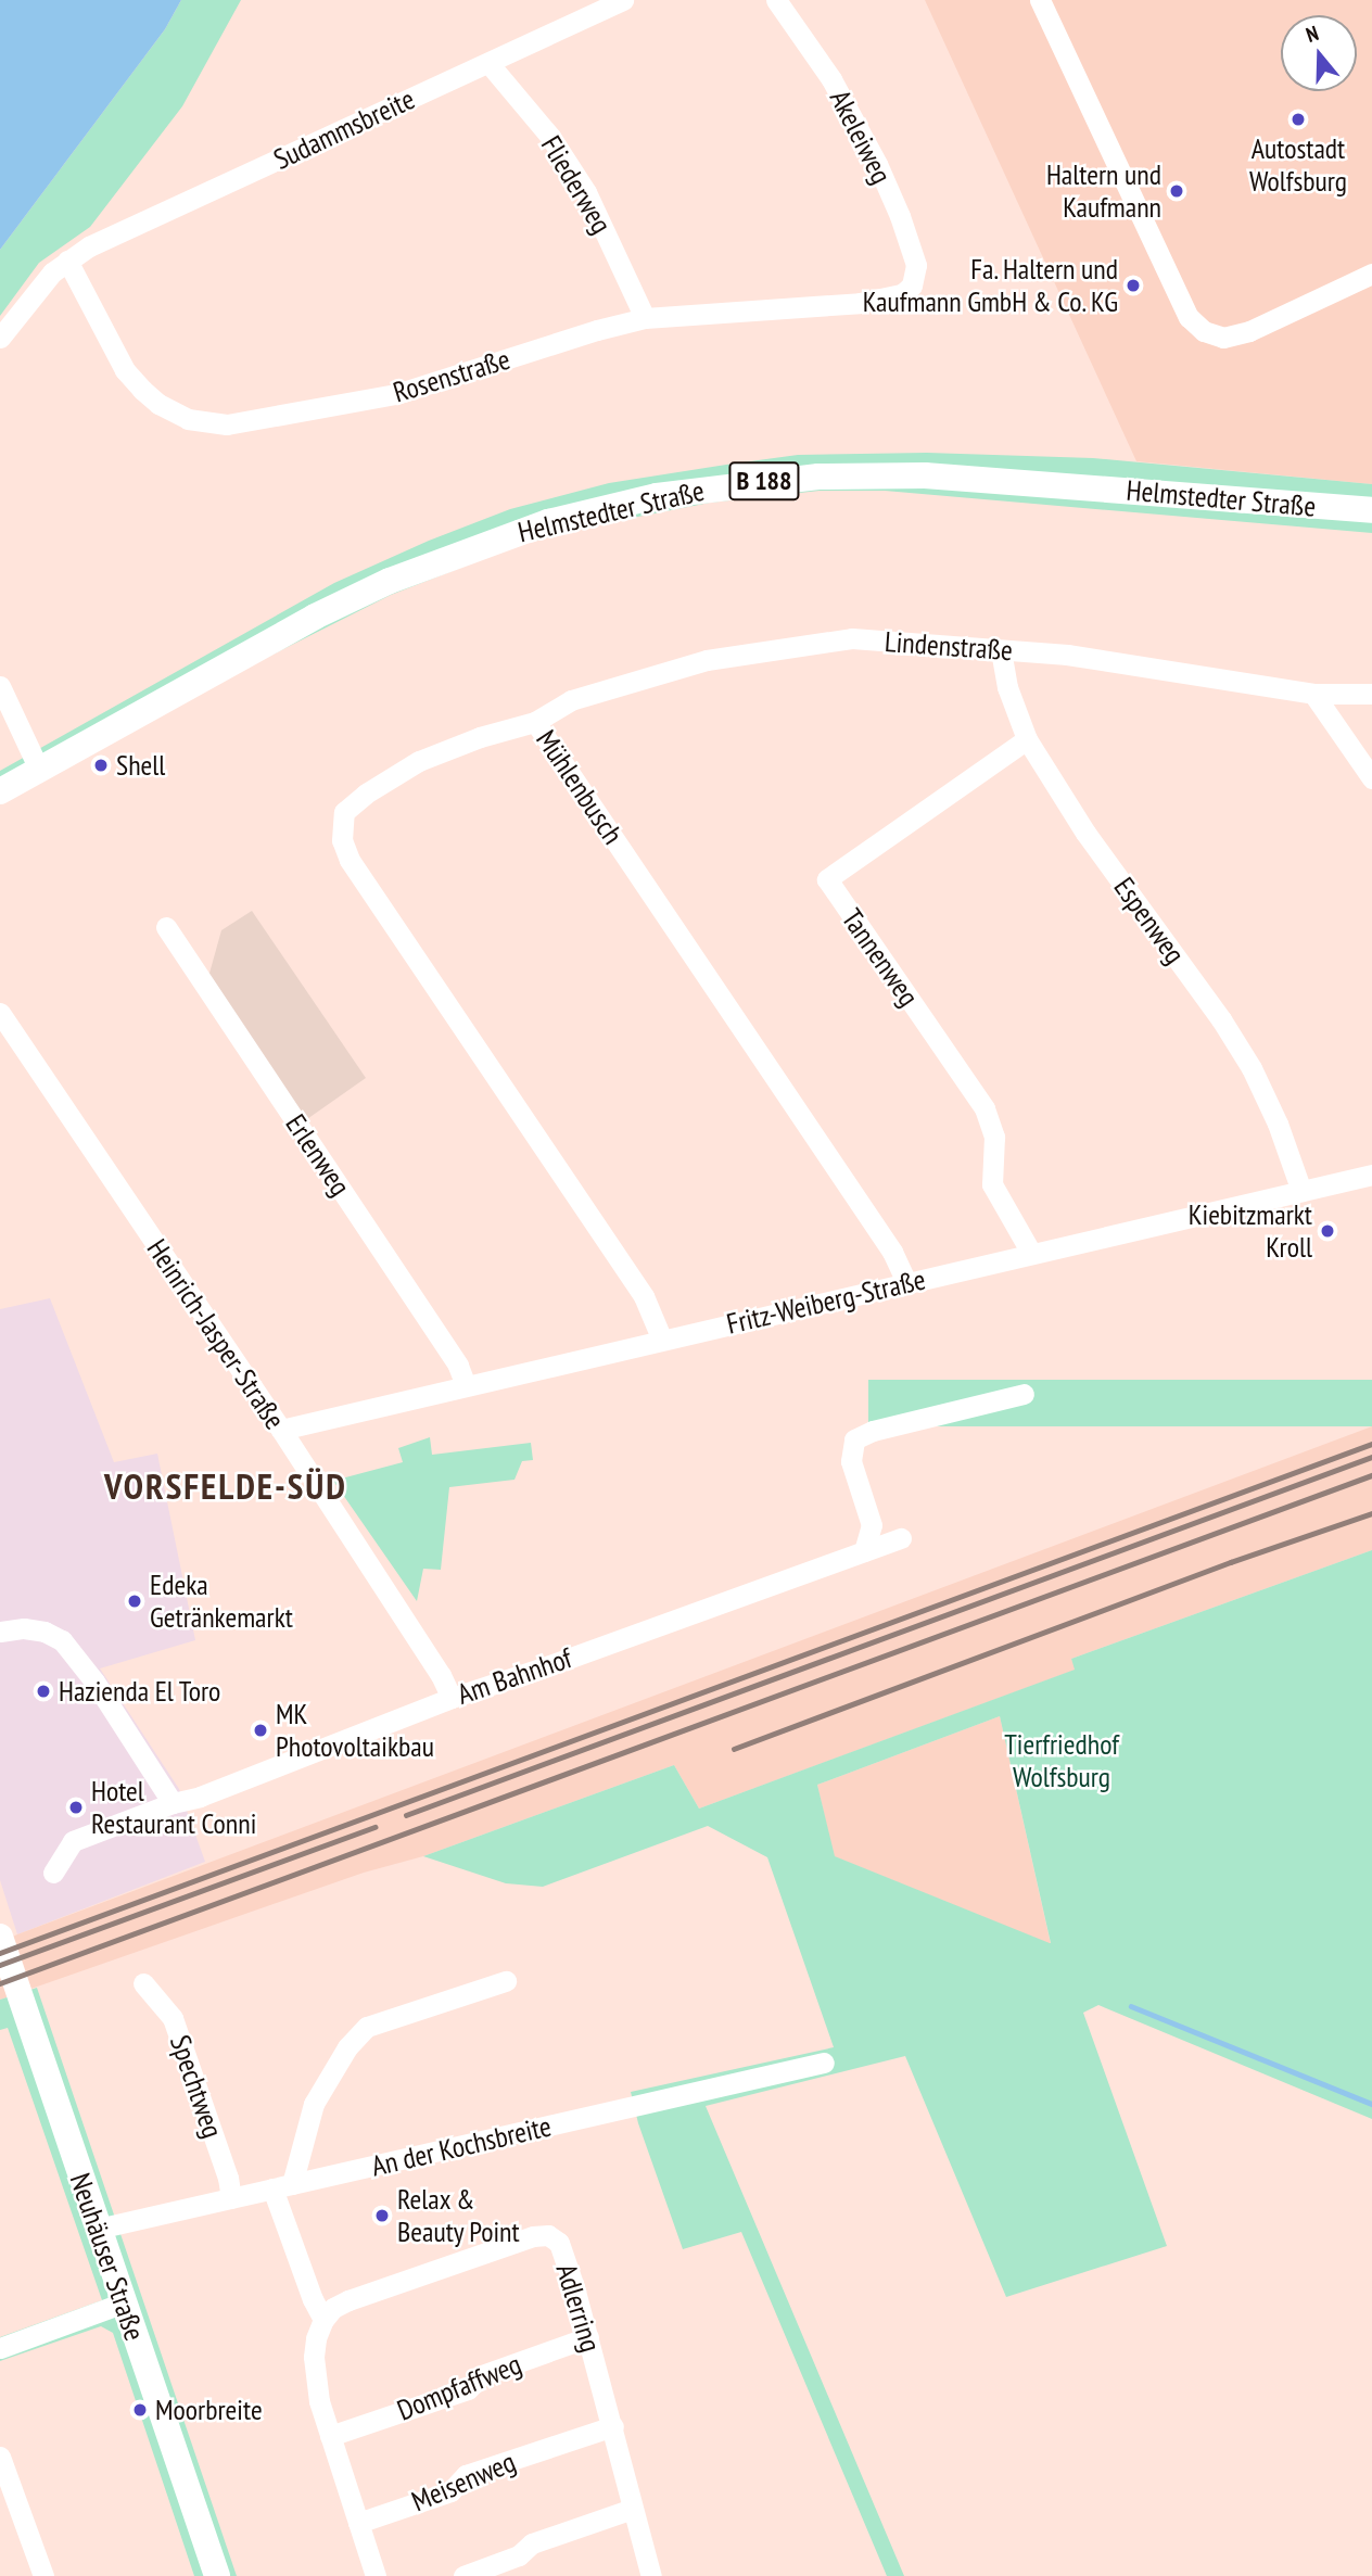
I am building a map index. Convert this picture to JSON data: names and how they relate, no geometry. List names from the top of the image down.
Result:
{
  "streets": {
    "main road": ["B 188", "Helmstedter Straße", "Neuhäuser Straße"],
    "street": [
      "Sudammsbreite",
      "Akeleiweg",
      "Fliederweg",
      "Rosenstraße",
      "Lindenstraße",
      "Mühlenbusch",
      "Espenweg",
      "Tannenweg",
      "Erlenweg",
      "Fritz-Weiberg-Straße",
      "Heinrich-Jasper-Straße",
      "Am Bahnhof",
      "Spechtweg",
      "An der Kochsbreite",
      "Adlerring",
      "Dompfaffweg",
      "Meisenweg"
    ]
  },
  "crossings": [
    ["Sudammsbreite", "Fliederweg"],
    ["Sudammsbreite", "Rosenstraße"],
    ["Akeleiweg", "Rosenstraße"],
    ["Fliederweg", "Rosenstraße"],
    ["Lindenstraße", "Mühlenbusch"],
    ["Lindenstraße", "Espenweg"],
    ["Mühlenbusch", "Fritz-Weiberg-Straße"],
    ["Espenweg", "Tannenweg"],
    ["Espenweg", "Fritz-Weiberg-Straße"],
    ["Tannenweg", "Fritz-Weiberg-Straße"],
    ["Erlenweg", "Fritz-Weiberg-Straße"],
    ["Fritz-Weiberg-Straße", "Heinrich-Jasper-Straße"],
    ["Heinrich-Jasper-Straße", "Am Bahnhof"],
    ["Spechtweg", "An der Kochsbreite"],
    ["An der Kochsbreite", "Neuhäuser Straße"],
    ["Adlerring", "Dompfaffweg"],
    ["Adlerring", "Meisenweg"]
  ],
  "districts": ["VORSFELDE-SÜD"],
  "parks": ["Tierfriedhof Wolfsburg"],
  "places": [
    "Autostadt Wolfsburg",
    "Haltern und Kaufmann",
    "Fa. Haltern und Kaufmann GmbH & Co. KG",
    "Shell",
    "Kiebitzmarkt Kroll",
    "Edeka Getränkemarkt",
    "Hazienda El Toro",
    "MK Photovoltaikbau",
    "Hotel Restaurant Conni",
    "Relax & Beauty Point",
    "Moorbreite"
  ],
  "north": "top"
}
